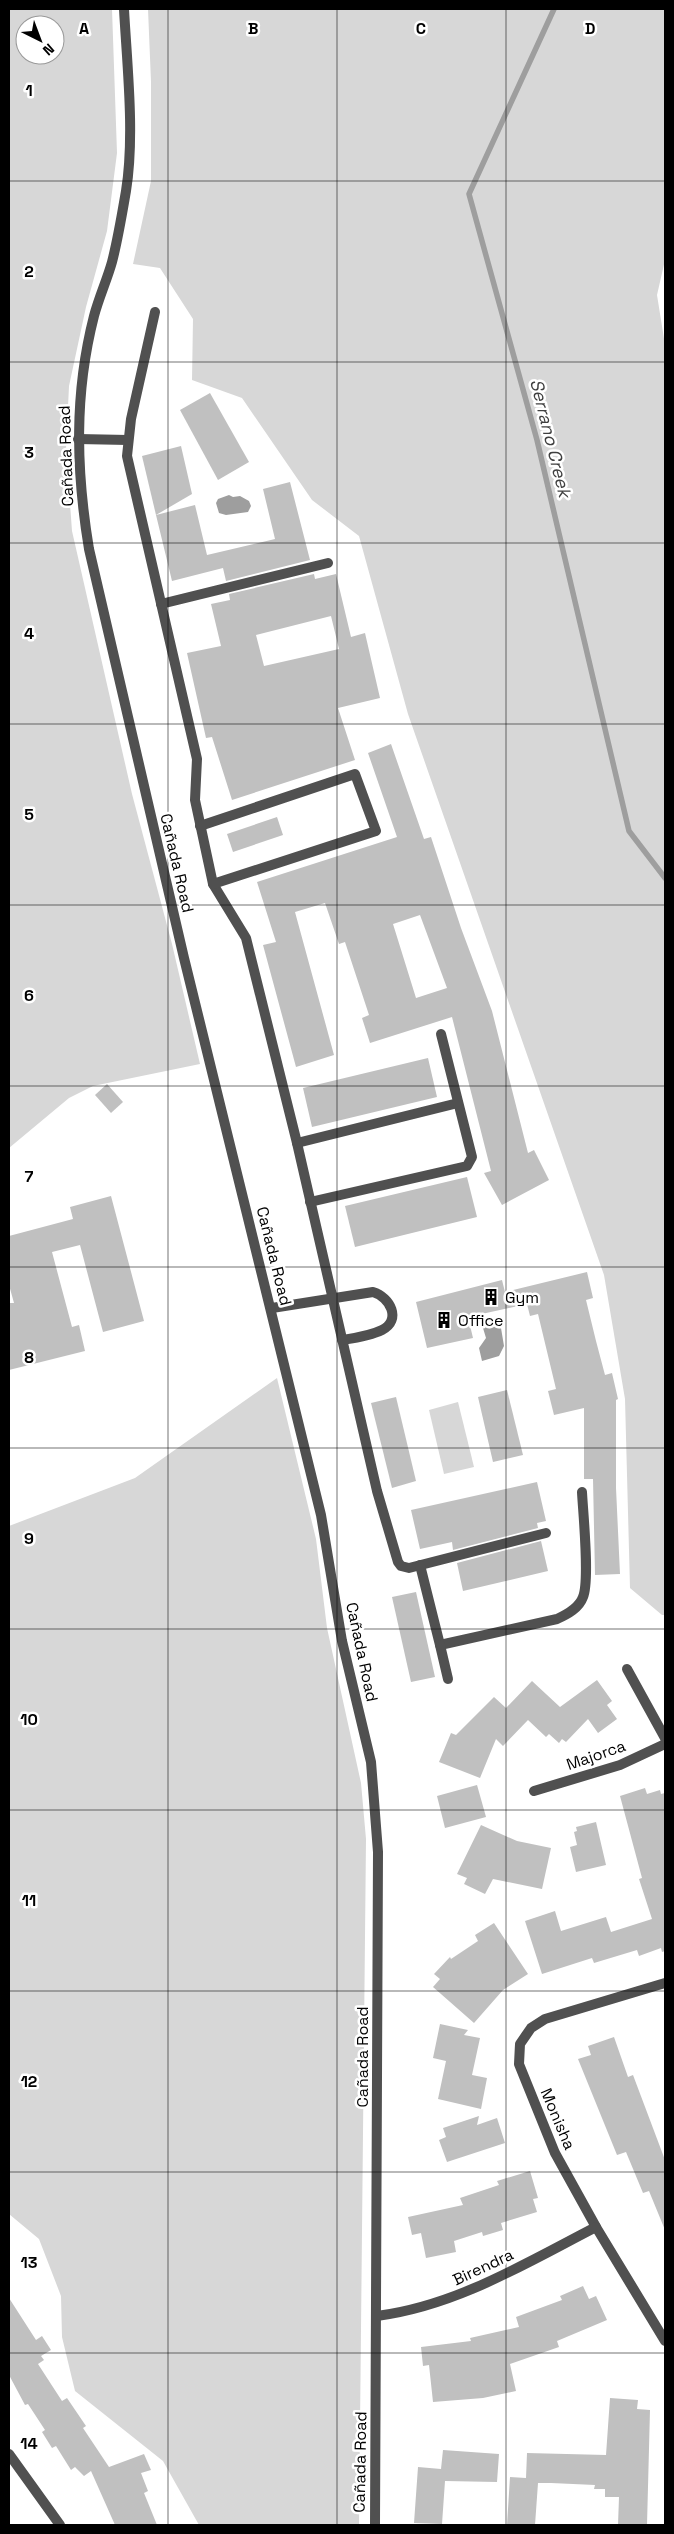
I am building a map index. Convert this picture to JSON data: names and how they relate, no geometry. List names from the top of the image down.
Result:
{
  "streets": {
    "street": [
      "Cañada Road",
      "Majorca",
      "Monisha",
      "Birendra"
    ]
  },
  "crossings": [
    ["Cañada Road", "Birendra"],
    ["Monisha", "Birendra"]
  ],
  "water": ["Serrano Creek"],
  "places": {
    "building": ["Gym", "Office"]
  },
  "north": "bottom right",
  "grid": {
    "columns": [
      "A",
      "B",
      "C",
      "D"
    ],
    "rows": [
      "1",
      "2",
      "3",
      "4",
      "5",
      "6",
      "7",
      "8",
      "9",
      "10",
      "11",
      "12",
      "13",
      "14"
    ]
  }
}
